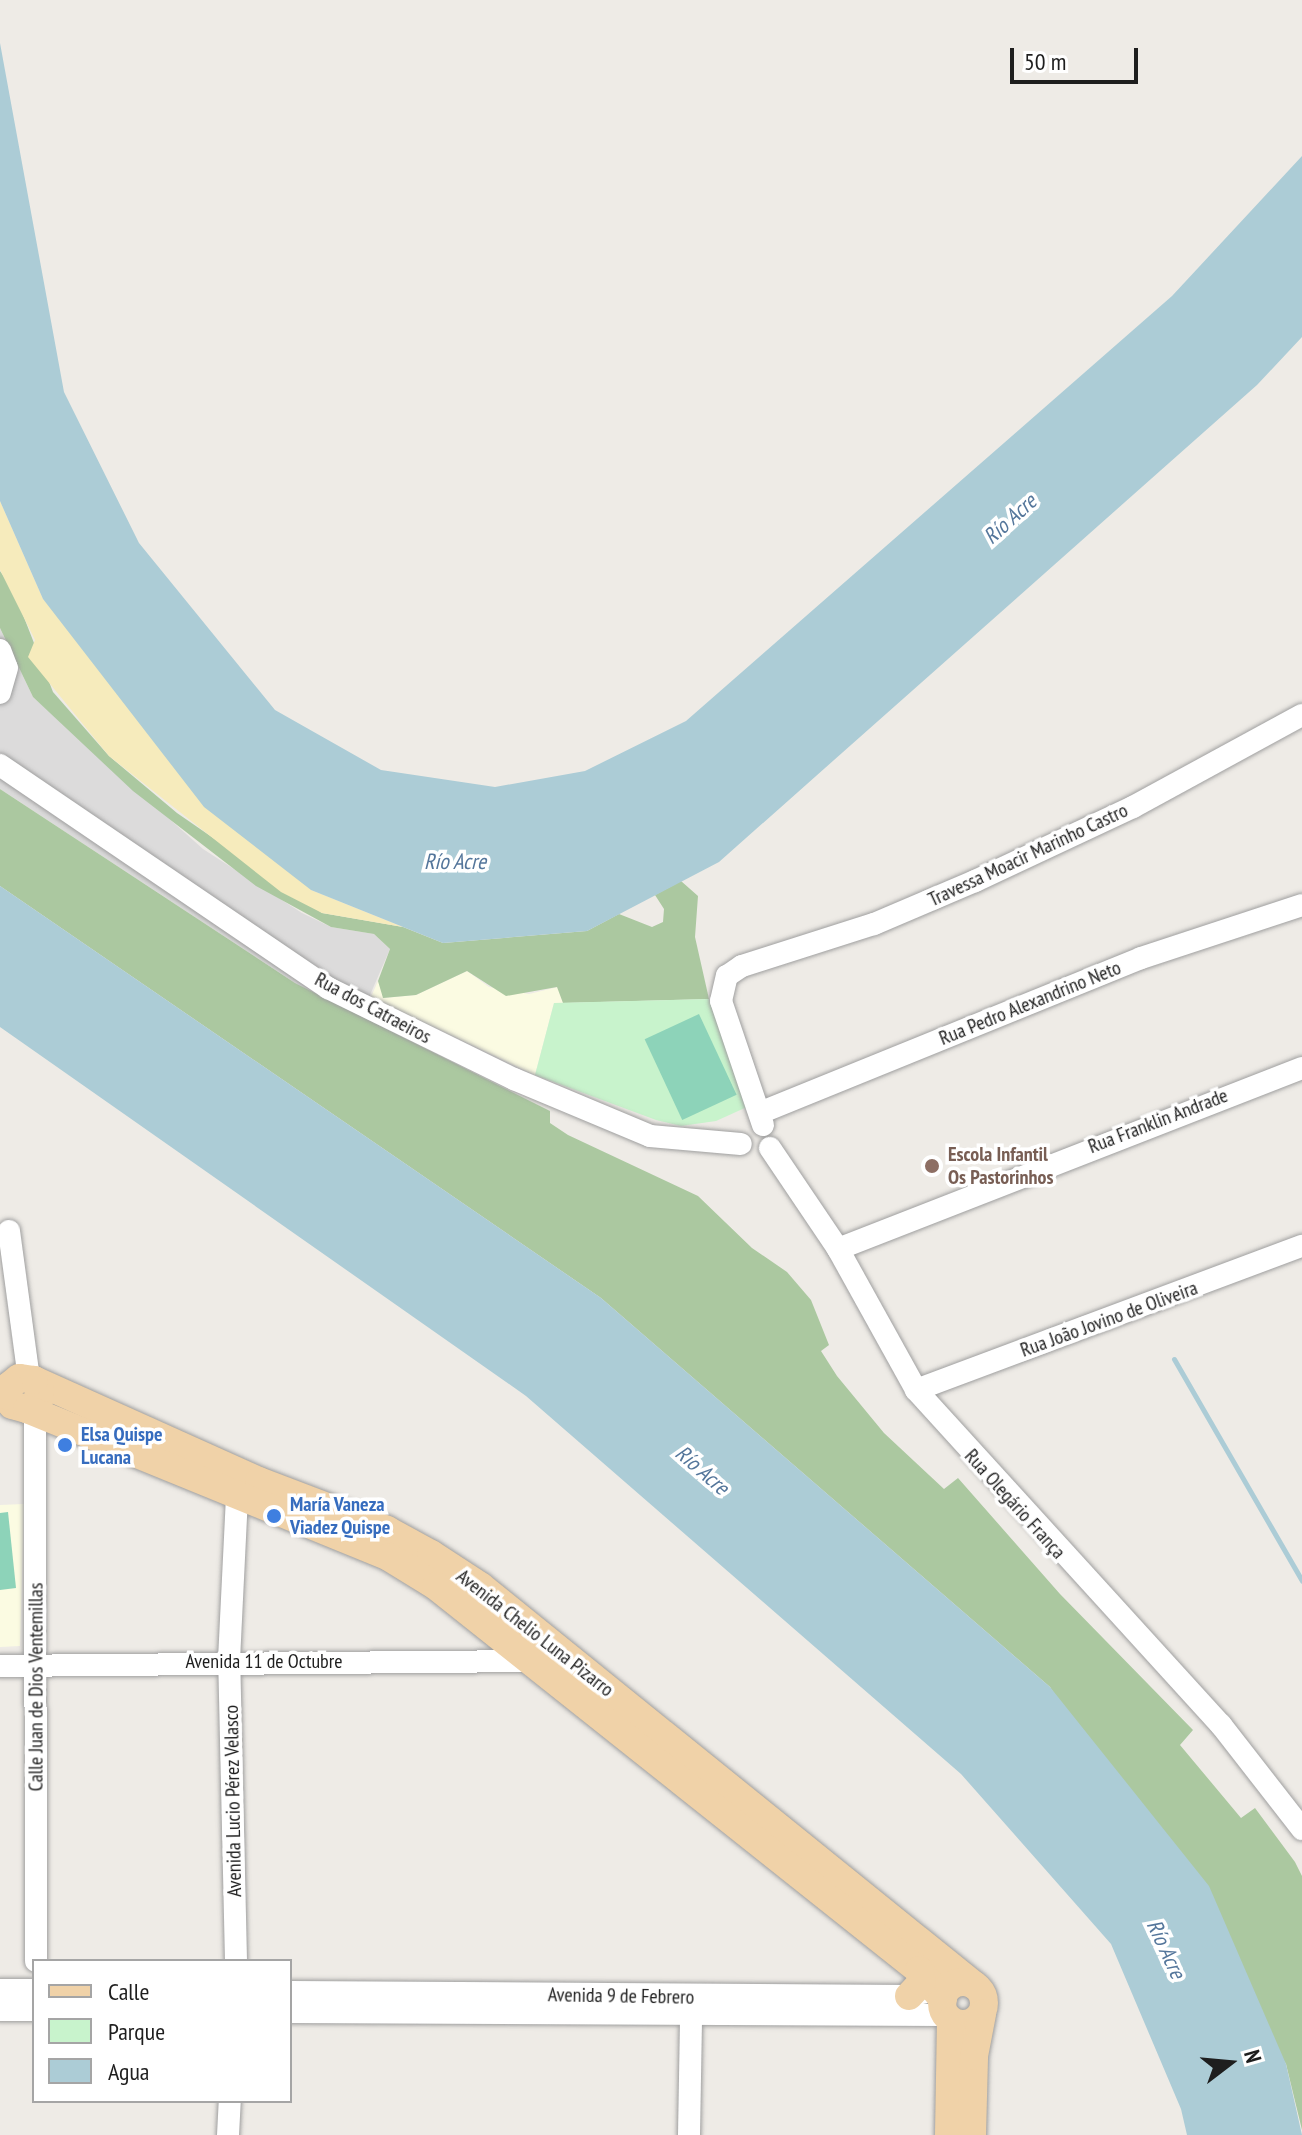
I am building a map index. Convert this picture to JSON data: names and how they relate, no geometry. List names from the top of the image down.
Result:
{
  "streets": {
    "main road": ["Avenida Chelio Luna Pizarro"],
    "street": [
      "Travessa Moacir Marinho Castro",
      "Rua Pedro Alexandrino Neto",
      "Rua dos Catraeiros",
      "Rua Franklin Andrade",
      "Rua João Jovino de Oliveira",
      "Rua Olegário França",
      "Avenida 11 de Octubre",
      "Calle Juan de Dios Ventemillas",
      "Avenida Lucio Pérez Velasco",
      "Avenida 9 de Febrero"
    ]
  },
  "crossings": [
    ["Travessa Moacir Marinho Castro", "Rua Pedro Alexandrino Neto"],
    ["Travessa Moacir Marinho Castro", "Rua dos Catraeiros"],
    ["Travessa Moacir Marinho Castro", "Rua Olegário França"],
    ["Rua Pedro Alexandrino Neto", "Rua dos Catraeiros"],
    ["Rua Pedro Alexandrino Neto", "Rua Olegário França"],
    ["Rua dos Catraeiros", "Rua Olegário França"],
    ["Rua Franklin Andrade", "Rua Olegário França"],
    ["Rua João Jovino de Oliveira", "Rua Olegário França"],
    ["Avenida Chelio Luna Pizarro", "Avenida 11 de Octubre"],
    ["Avenida Chelio Luna Pizarro", "Calle Juan de Dios Ventemillas"],
    ["Avenida Chelio Luna Pizarro", "Avenida Lucio Pérez Velasco"],
    ["Avenida Chelio Luna Pizarro", "Avenida 9 de Febrero"],
    ["Avenida 11 de Octubre", "Calle Juan de Dios Ventemillas"],
    ["Avenida 11 de Octubre", "Avenida Lucio Pérez Velasco"]
  ],
  "water": ["Río Acre"],
  "places": ["Escola Infantil Os Pastorinhos", "Elsa Quispe Lucana", "María Vaneza Viadez Quispe"],
  "legend": ["Calle", "Parque", "Agua"],
  "scale_bar": "50 m",
  "north": "right"
}
